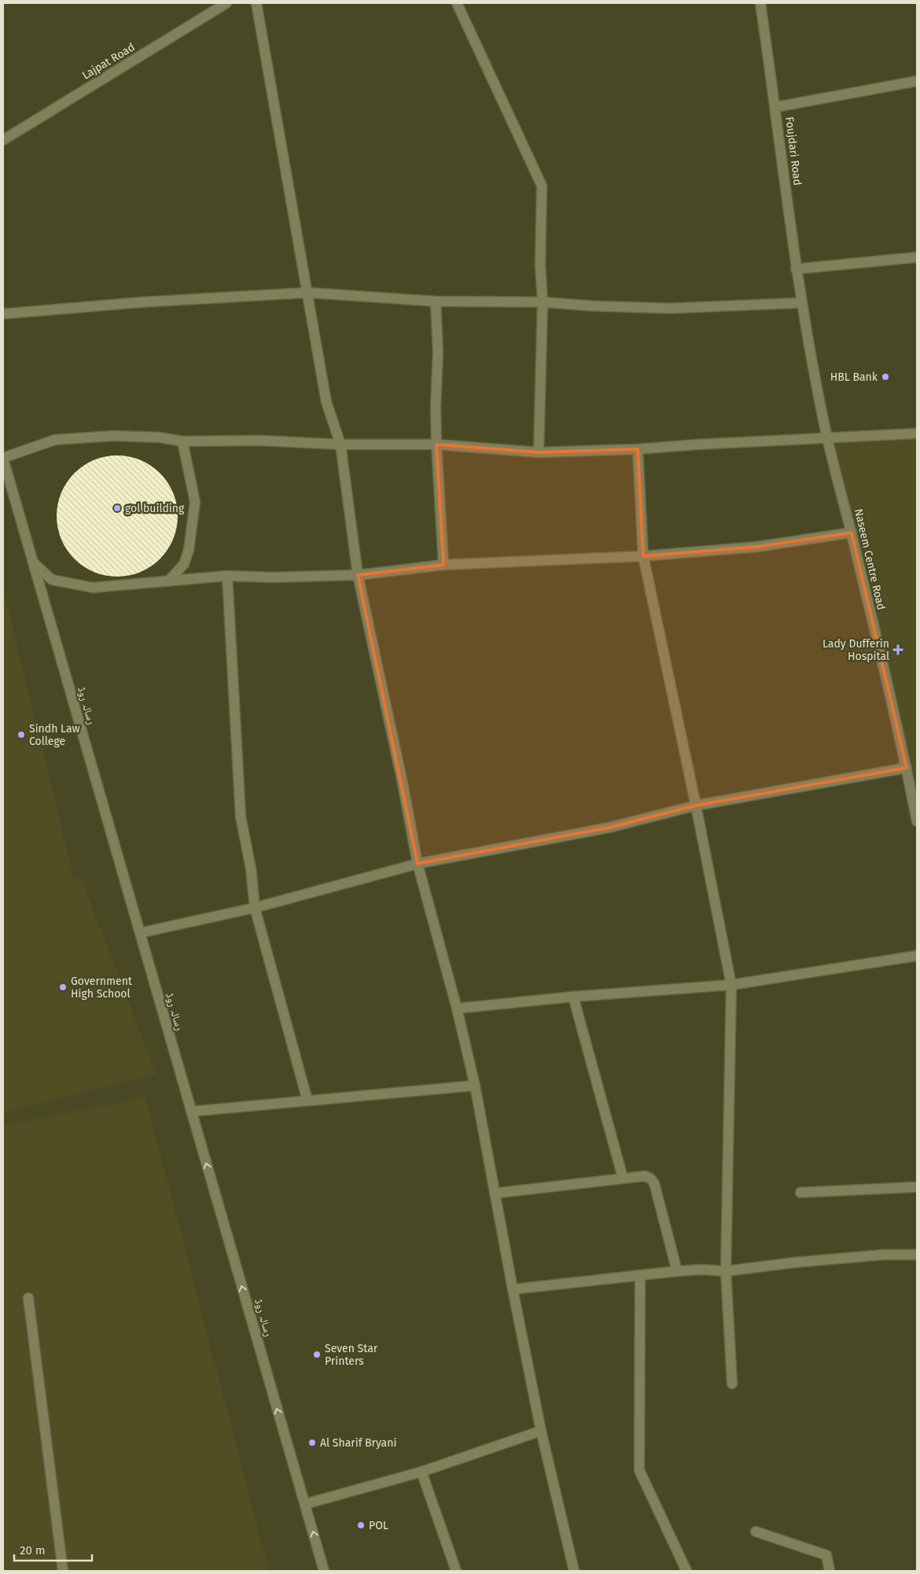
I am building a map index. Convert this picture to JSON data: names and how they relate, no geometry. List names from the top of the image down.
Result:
{
  "streets": {
    "street": [
      "Lajpat Road",
      "Foujdari Road",
      "Naseem Centre Road",
      "رسالہ روڈ"
    ]
  },
  "crossings": [
    ["Foujdari Road", "Naseem Centre Road"]
  ],
  "one_way": ["رسالہ روڈ"],
  "places": {
    "other": [
      "HBL Bank",
      "gol building",
      "Sindh Law College",
      "Government High School",
      "Seven Star Printers",
      "Al Sharif Bryani",
      "POL"
    ],
    "health": ["Lady Dufferin Hospital"]
  },
  "scale_bar": "20 m"
}
